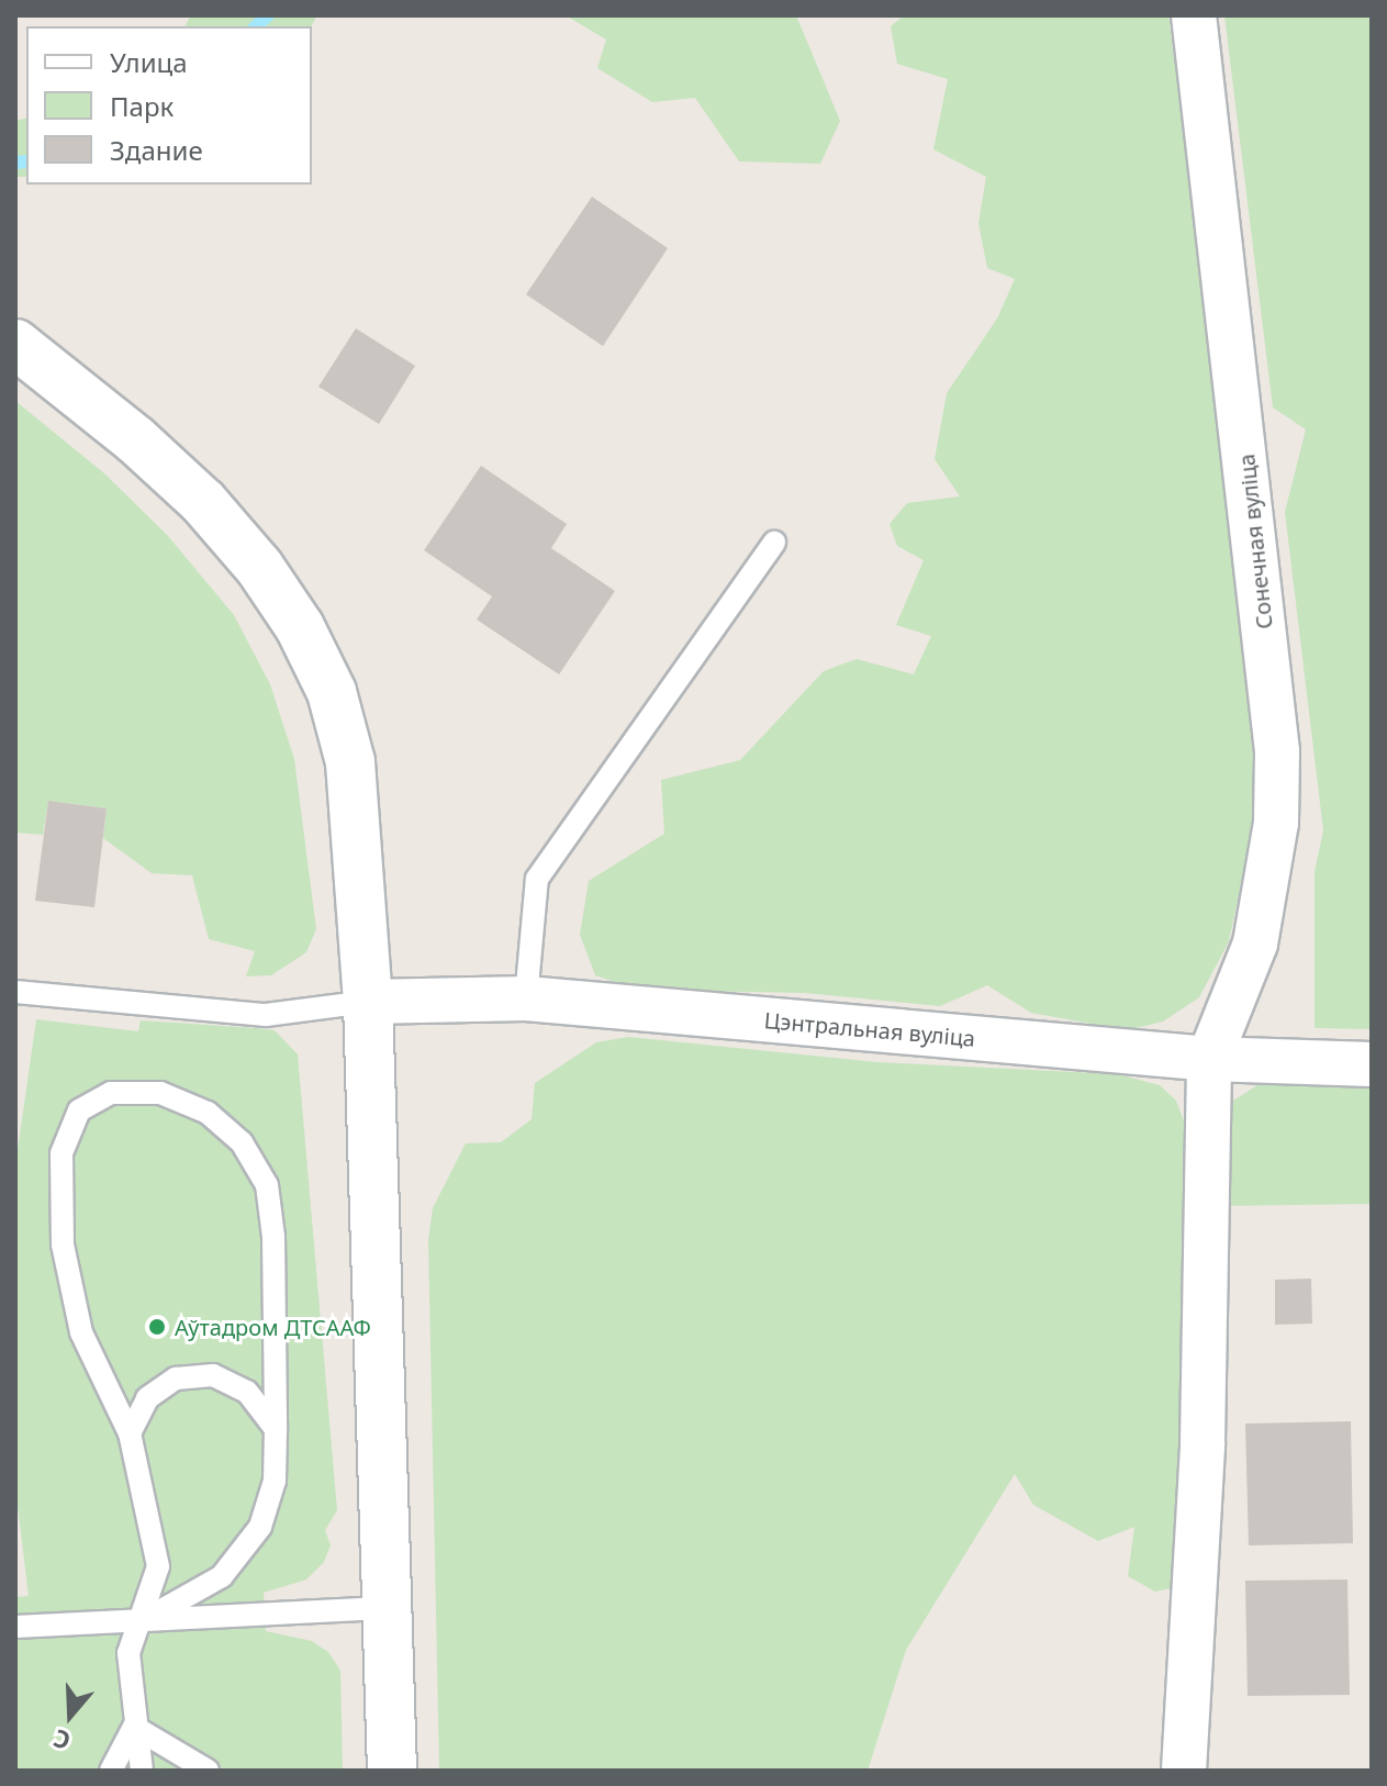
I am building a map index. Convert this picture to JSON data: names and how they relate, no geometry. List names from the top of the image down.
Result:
{
  "streets": {
    "street": ["Сонечная вуліца", "Цэнтральная вуліца"]
  },
  "crossings": [
    ["Сонечная вуліца", "Цэнтральная вуліца"]
  ],
  "places": ["Аўтадром ДТСААФ"],
  "legend": ["Улица", "Парк", "Здание"],
  "north": "bottom"
}
